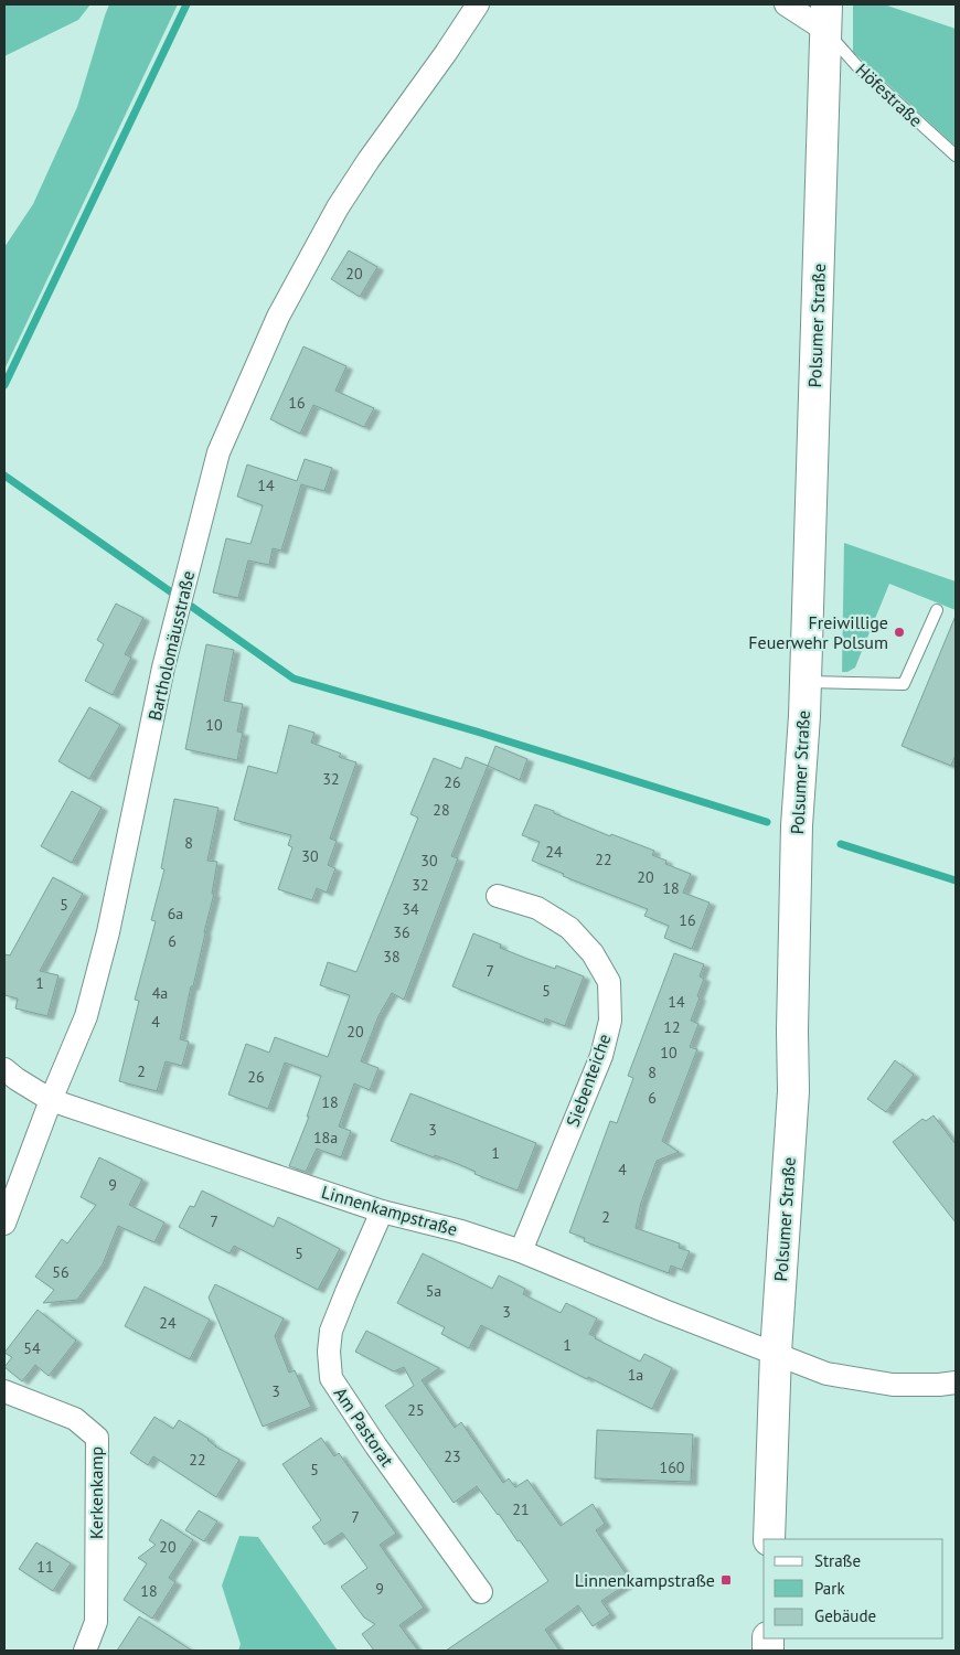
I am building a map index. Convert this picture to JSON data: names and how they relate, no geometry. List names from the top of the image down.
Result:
{
  "streets": {
    "main road": ["Polsumer Straße"],
    "street": [
      "Bartholomäusstraße",
      "Siebenteiche",
      "Linnenkampstraße",
      "Am Pastorat",
      "Kerkenkamp"
    ],
    "lane": ["Höfestraße"]
  },
  "crossings": [
    ["Höfestraße", "Polsumer Straße"],
    ["Polsumer Straße", "Linnenkampstraße"],
    ["Bartholomäusstraße", "Linnenkampstraße"],
    ["Siebenteiche", "Linnenkampstraße"],
    ["Linnenkampstraße", "Am Pastorat"]
  ],
  "places": {
    "other": ["Freiwillige Feuerwehr Polsum"],
    "transit": ["Linnenkampstraße"]
  },
  "house_numbers": [
    "20",
    "16",
    "14",
    "10",
    "32",
    "26",
    "28",
    "8",
    "24",
    "30",
    "22",
    "30",
    "20",
    "32",
    "18",
    "5",
    "34",
    "6a",
    "16",
    "36",
    "6",
    "38",
    "7",
    "1",
    "5",
    "4a",
    "14",
    "4",
    "12",
    "20",
    "10",
    "2",
    "8",
    "26",
    "6",
    "18",
    "3",
    "18a",
    "1",
    "4",
    "9",
    "2",
    "7",
    "5",
    "56",
    "5a",
    "3",
    "24",
    "1",
    "54",
    "1a",
    "3",
    "25",
    "23",
    "22",
    "160",
    "5",
    "21",
    "7",
    "20",
    "11",
    "9",
    "18"
  ],
  "legend": ["Straße", "Park", "Gebäude"]
}
